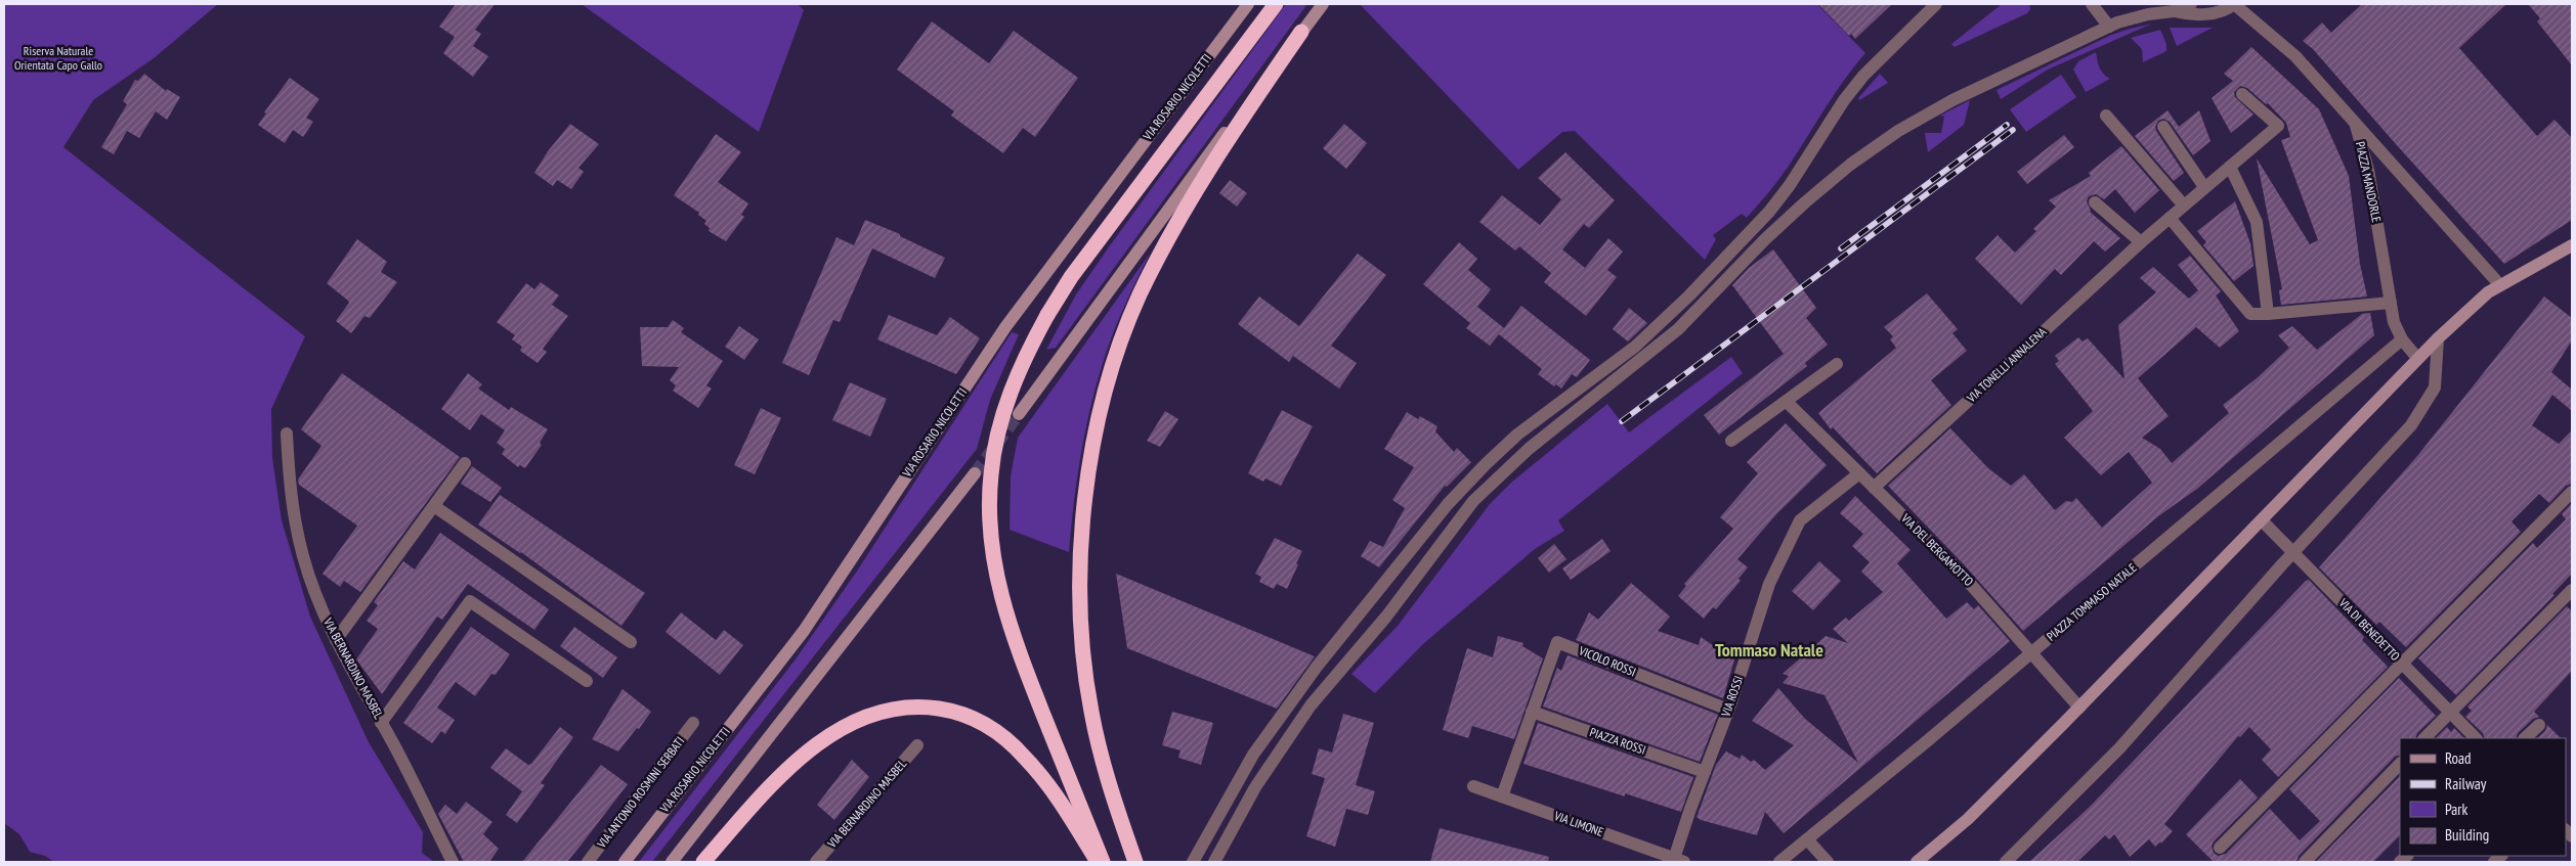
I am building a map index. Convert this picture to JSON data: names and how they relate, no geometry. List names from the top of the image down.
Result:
{
  "streets": {
    "main road": ["VIA ROSARIO NICOLETTI"],
    "street": [
      "PIAZZA MANDORLE",
      "VIA TONELLI ANNALENA",
      "VIA DEL BERGAMOTTO",
      "PIAZZA TOMMASO NATALE",
      "VIA DI BENEDETTO",
      "VICOLO ROSSI",
      "VIA BERNARDINO MASBEL",
      "VIA ROSSI",
      "PIAZZA ROSSI",
      "VIA ANTONIO ROSMINI SERBATI",
      "VIA LIMONE"
    ]
  },
  "crossings": [
    ["PIAZZA MANDORLE", "PIAZZA TOMMASO NATALE"],
    ["VIA TONELLI ANNALENA", "VIA DEL BERGAMOTTO"],
    ["VIA DEL BERGAMOTTO", "PIAZZA TOMMASO NATALE"],
    ["VIA DEL BERGAMOTTO", "VIA ROSSI"],
    ["VICOLO ROSSI", "VIA ROSSI"],
    ["VICOLO ROSSI", "PIAZZA ROSSI"],
    ["VIA ROSSI", "PIAZZA ROSSI"],
    ["VIA ROSSI", "VIA LIMONE"]
  ],
  "districts": ["Tommaso Natale"],
  "parks": ["Riserva Naturale Orientata Capo Gallo"],
  "legend": [
    "Road",
    "Railway",
    "Park",
    "Building"
  ]
}
